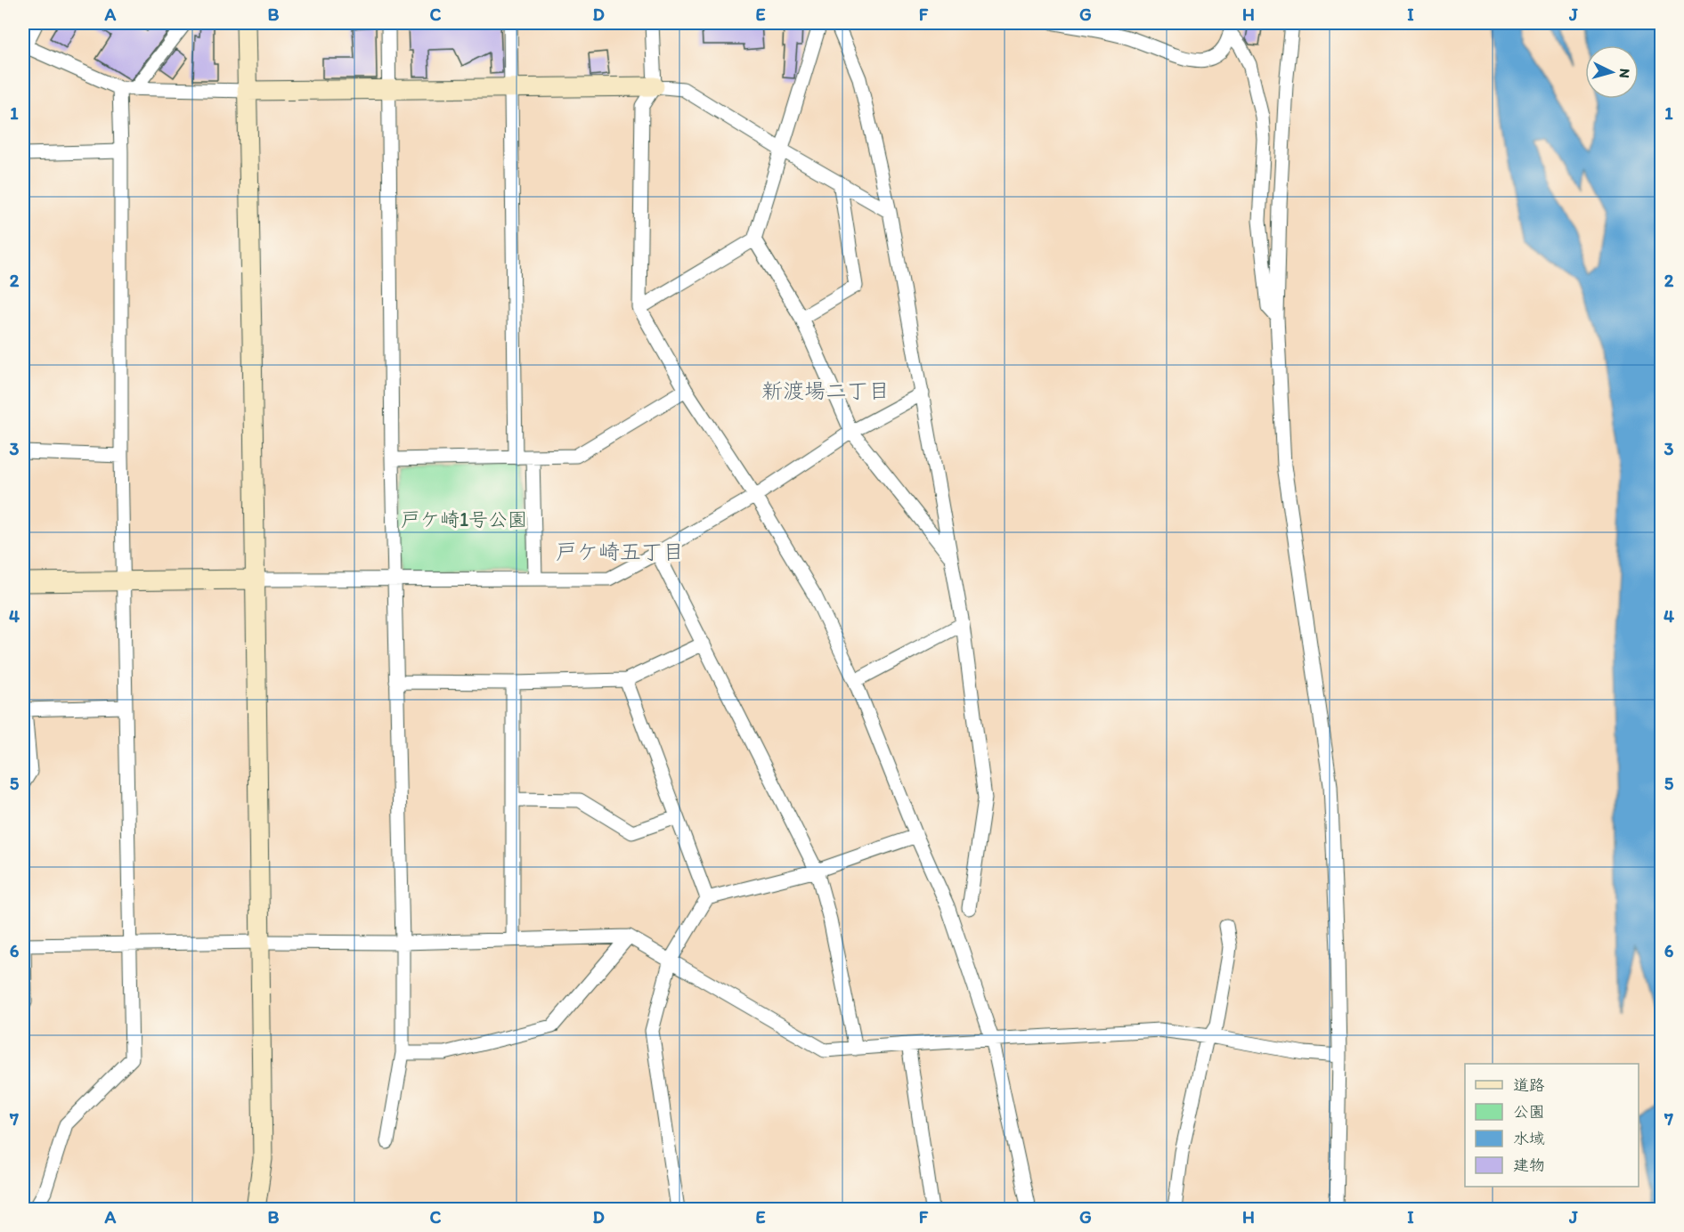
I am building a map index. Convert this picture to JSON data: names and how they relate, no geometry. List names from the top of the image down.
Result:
{
  "districts": ["新渡場二丁目", "戸ケ崎五丁目"],
  "parks": ["戸ケ崎1号公園"],
  "legend": [
    "道路",
    "公園",
    "水域",
    "建物"
  ],
  "north": "right",
  "grid": {
    "columns": [
      "A",
      "B",
      "C",
      "D",
      "E",
      "F",
      "G",
      "H",
      "I",
      "J"
    ],
    "rows": [
      "1",
      "2",
      "3",
      "4",
      "5",
      "6",
      "7"
    ]
  }
}
